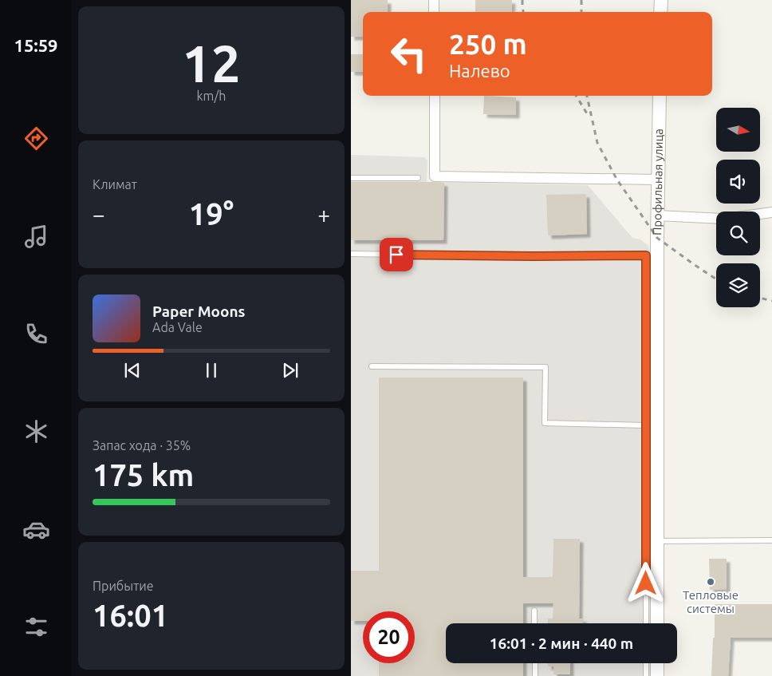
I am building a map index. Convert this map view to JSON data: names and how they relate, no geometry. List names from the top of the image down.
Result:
{
  "streets": {
    "street": ["Профильная улица"]
  },
  "places": ["Тепловые системы"],
  "north": "right",
  "page": {
    "tabs": "15:59",
    "tile": [
      ["12", "km/h"],
      "Климат",
      ["Запас хода · 35%", "175 km"],
      ["Прибытие", "16:01"]
    ],
    "turn": ["250 m", "Налево"],
    "heat": ["−", "19°", "+"],
    "song": ["Paper Moons", "Ada Vale"],
    "limit": "20",
    "trip": "16:01 · 2 мин · 440 m"
  }
}
